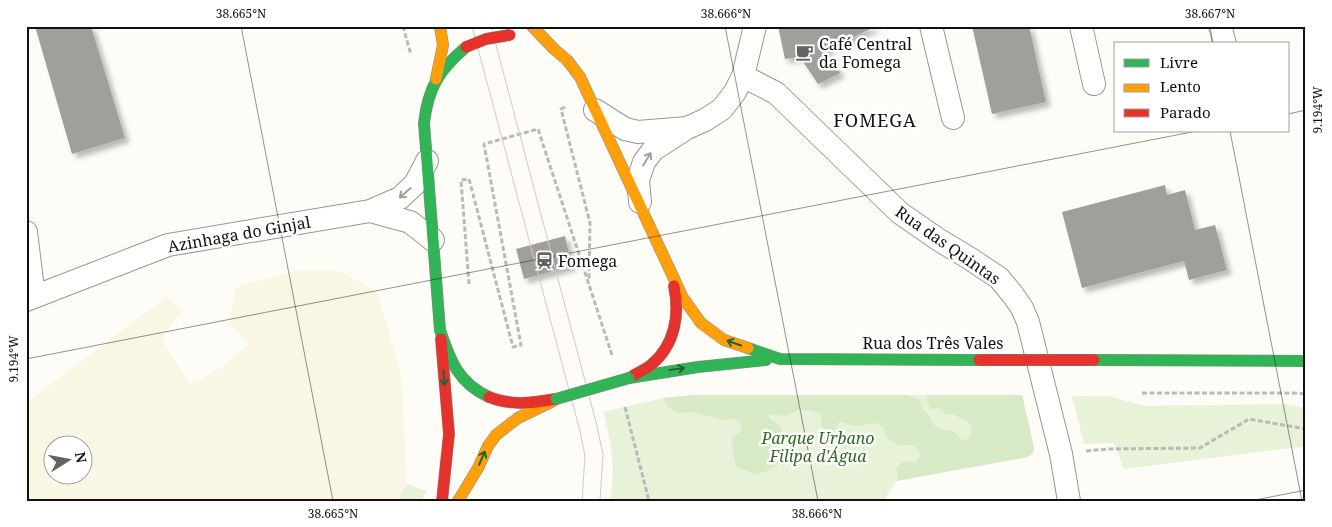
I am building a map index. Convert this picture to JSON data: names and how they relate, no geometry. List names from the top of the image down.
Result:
{
  "streets": {
    "main road": ["Rua dos Três Vales"],
    "street": ["Azinhaga do Ginjal", "Rua das Quintas"]
  },
  "districts": ["FOMEGA"],
  "parks": ["Parque Urbano Filipa d'Água"],
  "places": {
    "cafe": ["Café Central da Fomega"],
    "station": ["Fomega"]
  },
  "legend": ["Livre", "Lento", "Parado"],
  "north": "right",
  "coordinates": [
    "38.665°N",
    "38.666°N",
    "38.667°N",
    "9.194°W"
  ]
}
